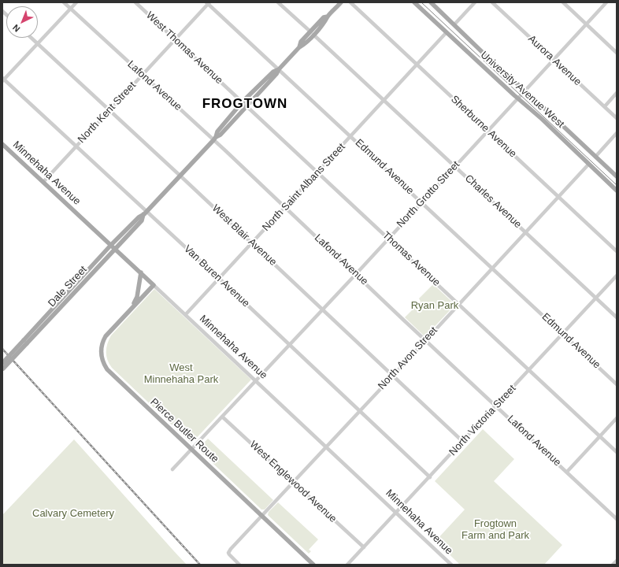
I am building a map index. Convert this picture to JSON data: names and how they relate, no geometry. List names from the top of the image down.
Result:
{
  "streets": {
    "main road": [
      "University Avenue West",
      "Minnehaha Avenue",
      "Dale Street",
      "Pierce Butler Route"
    ],
    "street": [
      "West Thomas Avenue",
      "Aurora Avenue",
      "Lafond Avenue",
      "North Kent Street",
      "Sherburne Avenue",
      "Edmund Avenue",
      "North Saint Albans Street",
      "North Grotto Street",
      "Charles Avenue",
      "West Blair Avenue",
      "Thomas Avenue",
      "Van Buren Avenue",
      "North Avon Street",
      "North Victoria Street",
      "West Englewood Avenue"
    ]
  },
  "crossings": [
    ["West Thomas Avenue", "North Kent Street"],
    ["West Thomas Avenue", "Thomas Avenue"],
    ["West Thomas Avenue", "Dale Street"],
    ["Aurora Avenue", "North Grotto Street"],
    ["Lafond Avenue", "North Kent Street"],
    ["Lafond Avenue", "North Saint Albans Street"],
    ["Lafond Avenue", "North Grotto Street"],
    ["Lafond Avenue", "Dale Street"],
    ["Lafond Avenue", "North Avon Street"],
    ["Lafond Avenue", "North Victoria Street"],
    ["University Avenue West", "North Saint Albans Street"],
    ["University Avenue West", "North Grotto Street"],
    ["University Avenue West", "North Avon Street"],
    ["North Kent Street", "Edmund Avenue"],
    ["North Kent Street", "Minnehaha Avenue"],
    ["North Kent Street", "West Blair Avenue"],
    ["North Kent Street", "Van Buren Avenue"],
    ["Sherburne Avenue", "North Saint Albans Street"],
    ["Sherburne Avenue", "North Grotto Street"],
    ["Sherburne Avenue", "North Avon Street"],
    ["Edmund Avenue", "North Saint Albans Street"],
    ["Edmund Avenue", "North Grotto Street"],
    ["Edmund Avenue", "Dale Street"],
    ["Edmund Avenue", "North Avon Street"],
    ["Edmund Avenue", "North Victoria Street"],
    ["Minnehaha Avenue", "North Saint Albans Street"],
    ["Minnehaha Avenue", "North Grotto Street"],
    ["Minnehaha Avenue", "Dale Street"],
    ["Minnehaha Avenue", "North Avon Street"],
    ["Minnehaha Avenue", "North Victoria Street"],
    ["Minnehaha Avenue", "Pierce Butler Route"],
    ["North Saint Albans Street", "Charles Avenue"],
    ["North Saint Albans Street", "West Blair Avenue"],
    ["North Saint Albans Street", "Thomas Avenue"],
    ["North Saint Albans Street", "Van Buren Avenue"],
    ["North Grotto Street", "Charles Avenue"],
    ["North Grotto Street", "West Blair Avenue"],
    ["North Grotto Street", "Thomas Avenue"],
    ["North Grotto Street", "Van Buren Avenue"],
    ["North Grotto Street", "Pierce Butler Route"],
    ["North Grotto Street", "West Englewood Avenue"],
    ["Charles Avenue", "Dale Street"],
    ["Charles Avenue", "North Avon Street"],
    ["Charles Avenue", "North Victoria Street"],
    ["West Blair Avenue", "Dale Street"],
    ["West Blair Avenue", "North Avon Street"],
    ["West Blair Avenue", "North Victoria Street"],
    ["Thomas Avenue", "Dale Street"],
    ["Thomas Avenue", "North Avon Street"],
    ["Thomas Avenue", "North Victoria Street"],
    ["Van Buren Avenue", "Dale Street"],
    ["Van Buren Avenue", "North Avon Street"],
    ["Van Buren Avenue", "North Victoria Street"],
    ["North Avon Street", "Pierce Butler Route"],
    ["North Avon Street", "West Englewood Avenue"],
    ["North Victoria Street", "West Englewood Avenue"]
  ],
  "districts": ["FROGTOWN"],
  "parks": [
    "Ryan Park",
    "West Minnehaha Park",
    "Calvary Cemetery",
    "Frogtown Farm and Park"
  ],
  "north": "bottom left"
}
